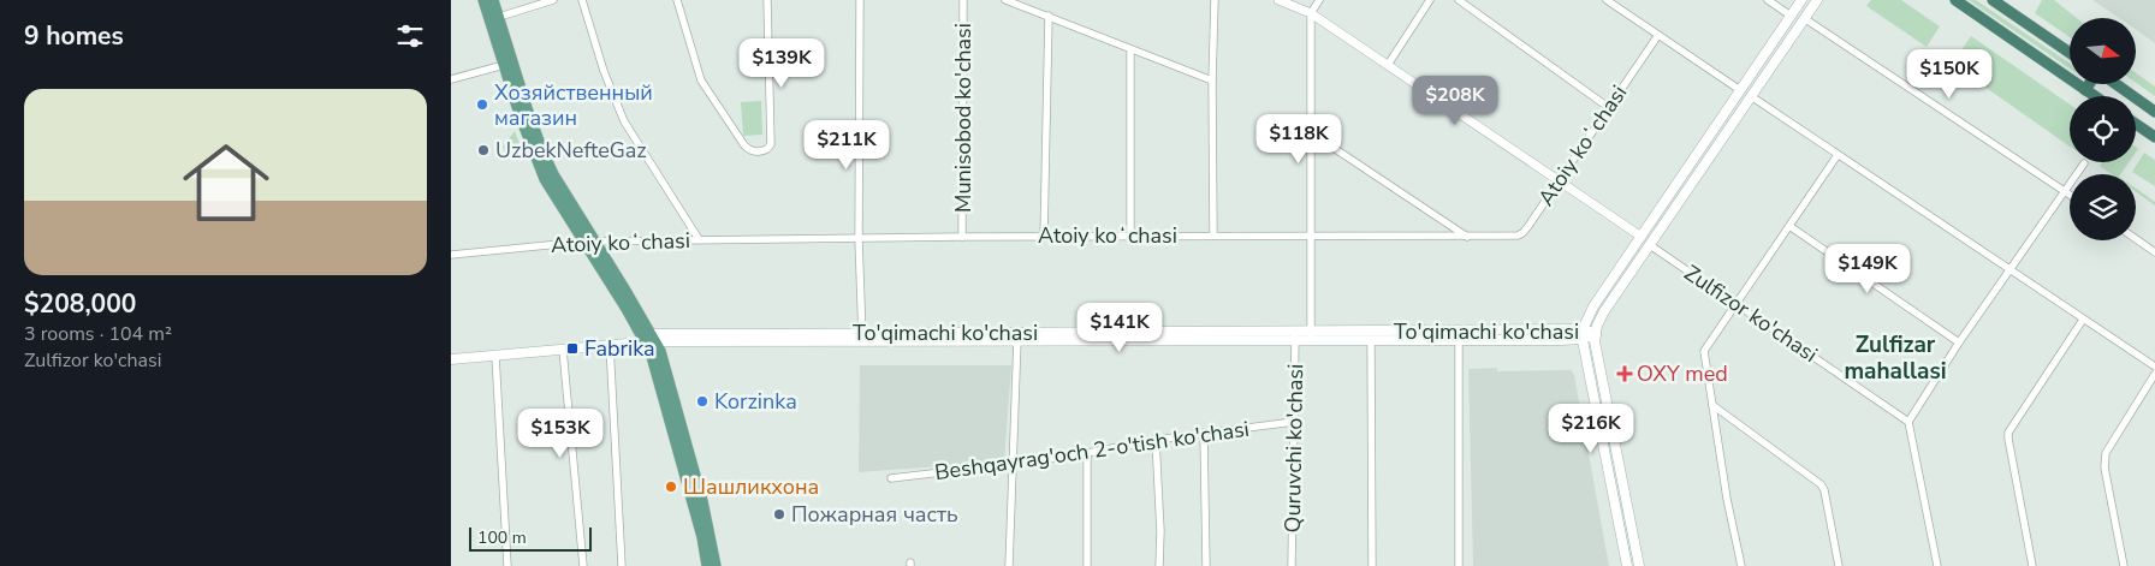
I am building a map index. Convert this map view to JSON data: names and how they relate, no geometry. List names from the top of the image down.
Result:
{
  "streets": {
    "main road": ["To'qimachi ko'chasi"],
    "street": [
      "Munisobod ko'chasi",
      "Atoiy koʻchasi",
      "Zulfizor ko'chasi",
      "Quruvchi ko'chasi",
      "Beshqayrag'och 2-o'tish ko'chasi"
    ]
  },
  "crossings": [
    ["Munisobod ko'chasi", "Atoiy koʻchasi"],
    ["To'qimachi ko'chasi", "Quruvchi ko'chasi"],
    ["Quruvchi ko'chasi", "Beshqayrag'och 2-o'tish ko'chasi"]
  ],
  "districts": ["Zulfizar mahallasi"],
  "places": {
    "other": [
      "Хозяйственный магазин",
      "UzbekNefteGaz",
      "Korzinka",
      "Шашликхона",
      "Пожарная часть"
    ],
    "transit": ["Fabrika"],
    "health": ["OXY med"]
  },
  "scale_bar": "100 m",
  "north": "right",
  "page": {
    "heading": "9 homes",
    "price": [
      "$139K",
      "$150K",
      "$208K",
      "$118K",
      "$211K",
      "$149K",
      "$141K",
      "$216K",
      "$153K"
    ],
    "list": [
      {
        "name": "$208,000",
        "note": "3 rooms · 104 m² · Zulfizor ko'chasi"
      }
    ],
    "scale": "100 m"
  }
}
